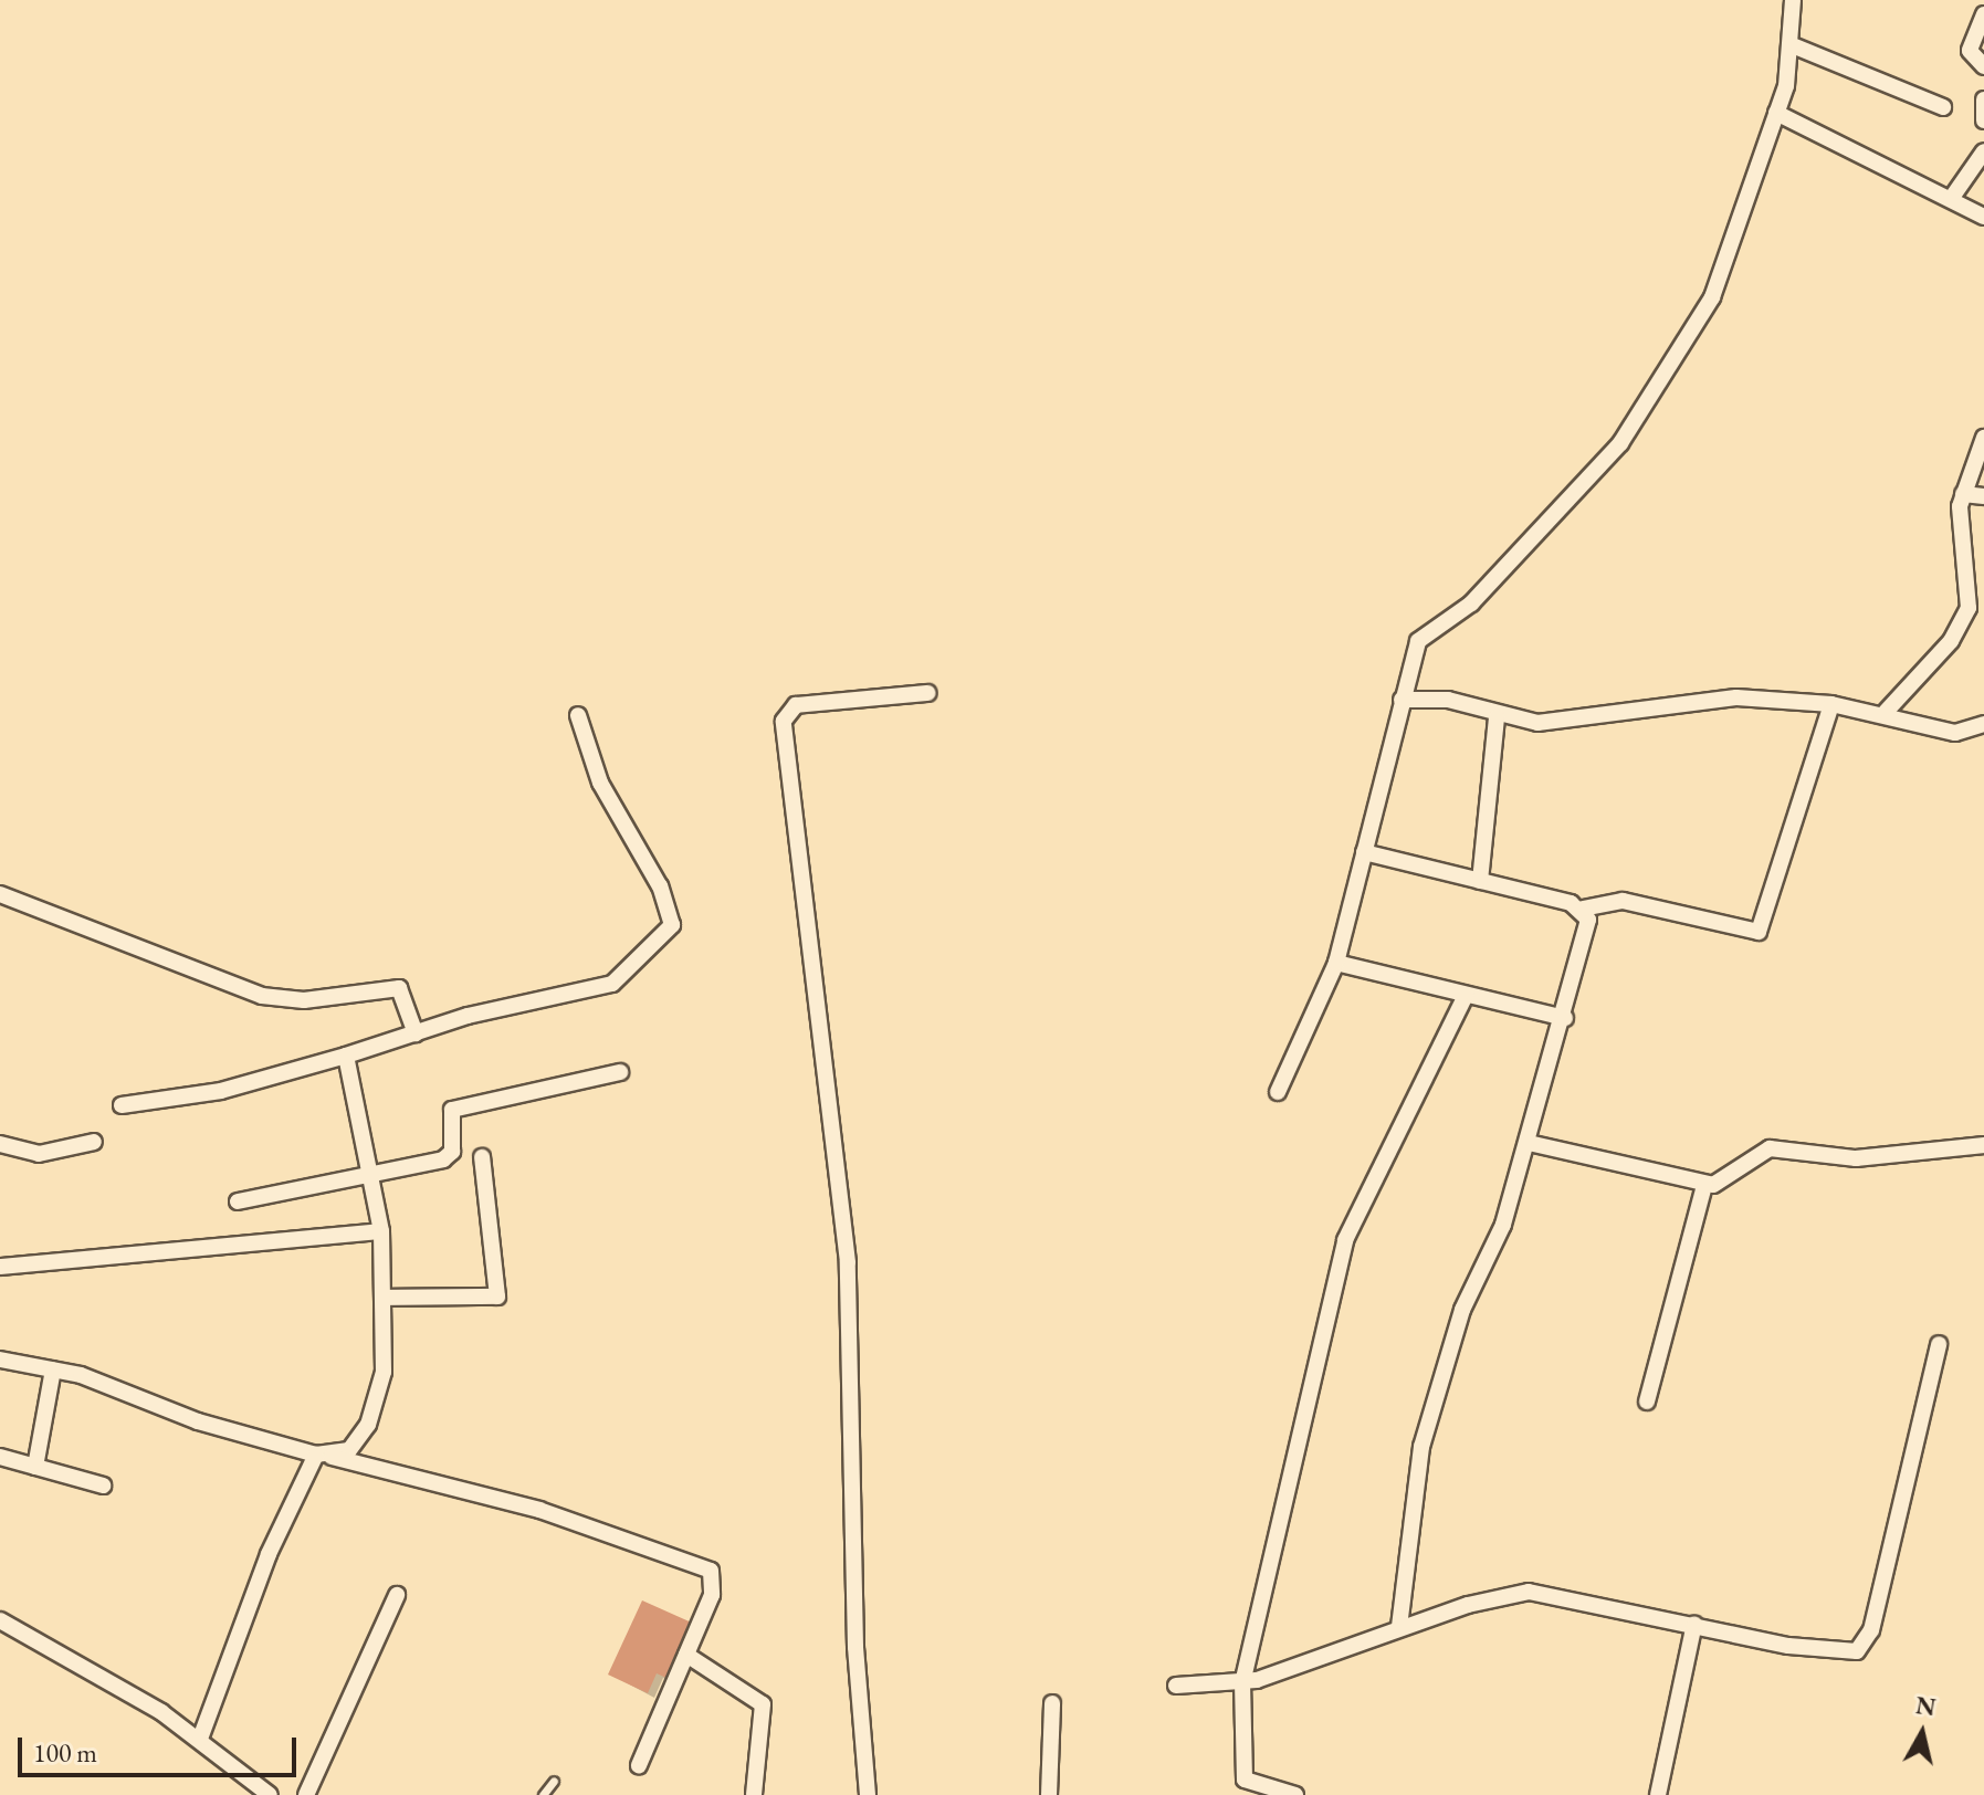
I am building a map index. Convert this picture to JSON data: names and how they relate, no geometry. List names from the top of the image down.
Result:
{
  "scale_bar": "100 m",
  "north": "top"
}
